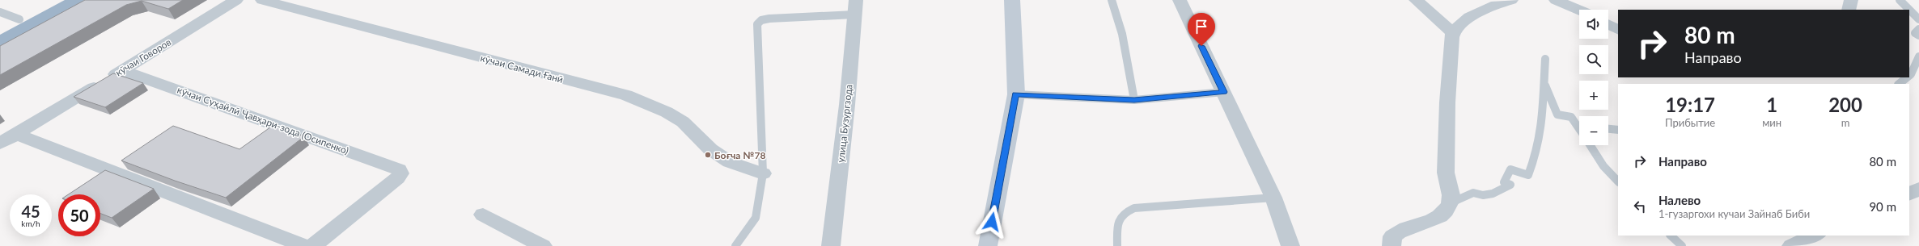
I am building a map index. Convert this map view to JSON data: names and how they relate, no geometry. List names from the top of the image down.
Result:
{
  "streets": {
    "street": [
      "кӯчаи Говоров",
      "кӯчаи Самади Ғанӣ",
      "кӯчаи Суҳайлӣ Ҷавҳари-зода (Осипенко)",
      "улица Бузургзода"
    ]
  },
  "crossings": [
    ["кӯчаи Говоров", "кӯчаи Суҳайлӣ Ҷавҳари-зода (Осипенко)"]
  ],
  "places": ["Боғча №78"],
  "page": {
    "map_buttons": ["+", "−"],
    "turn": ["80 m", "Направо"],
    "eta": [
      "19:17",
      "Прибытие",
      "1",
      "мин",
      "200",
      "m"
    ],
    "list": [
      {
        "name": "Направо",
        "value": "80 m"
      },
      {
        "name": "Налево",
        "note": "1-гузаргохи кучаи Зайнаб Биби",
        "value": "90 m"
      }
    ],
    "speed": "45 km/h",
    "limit": "50"
  }
}
